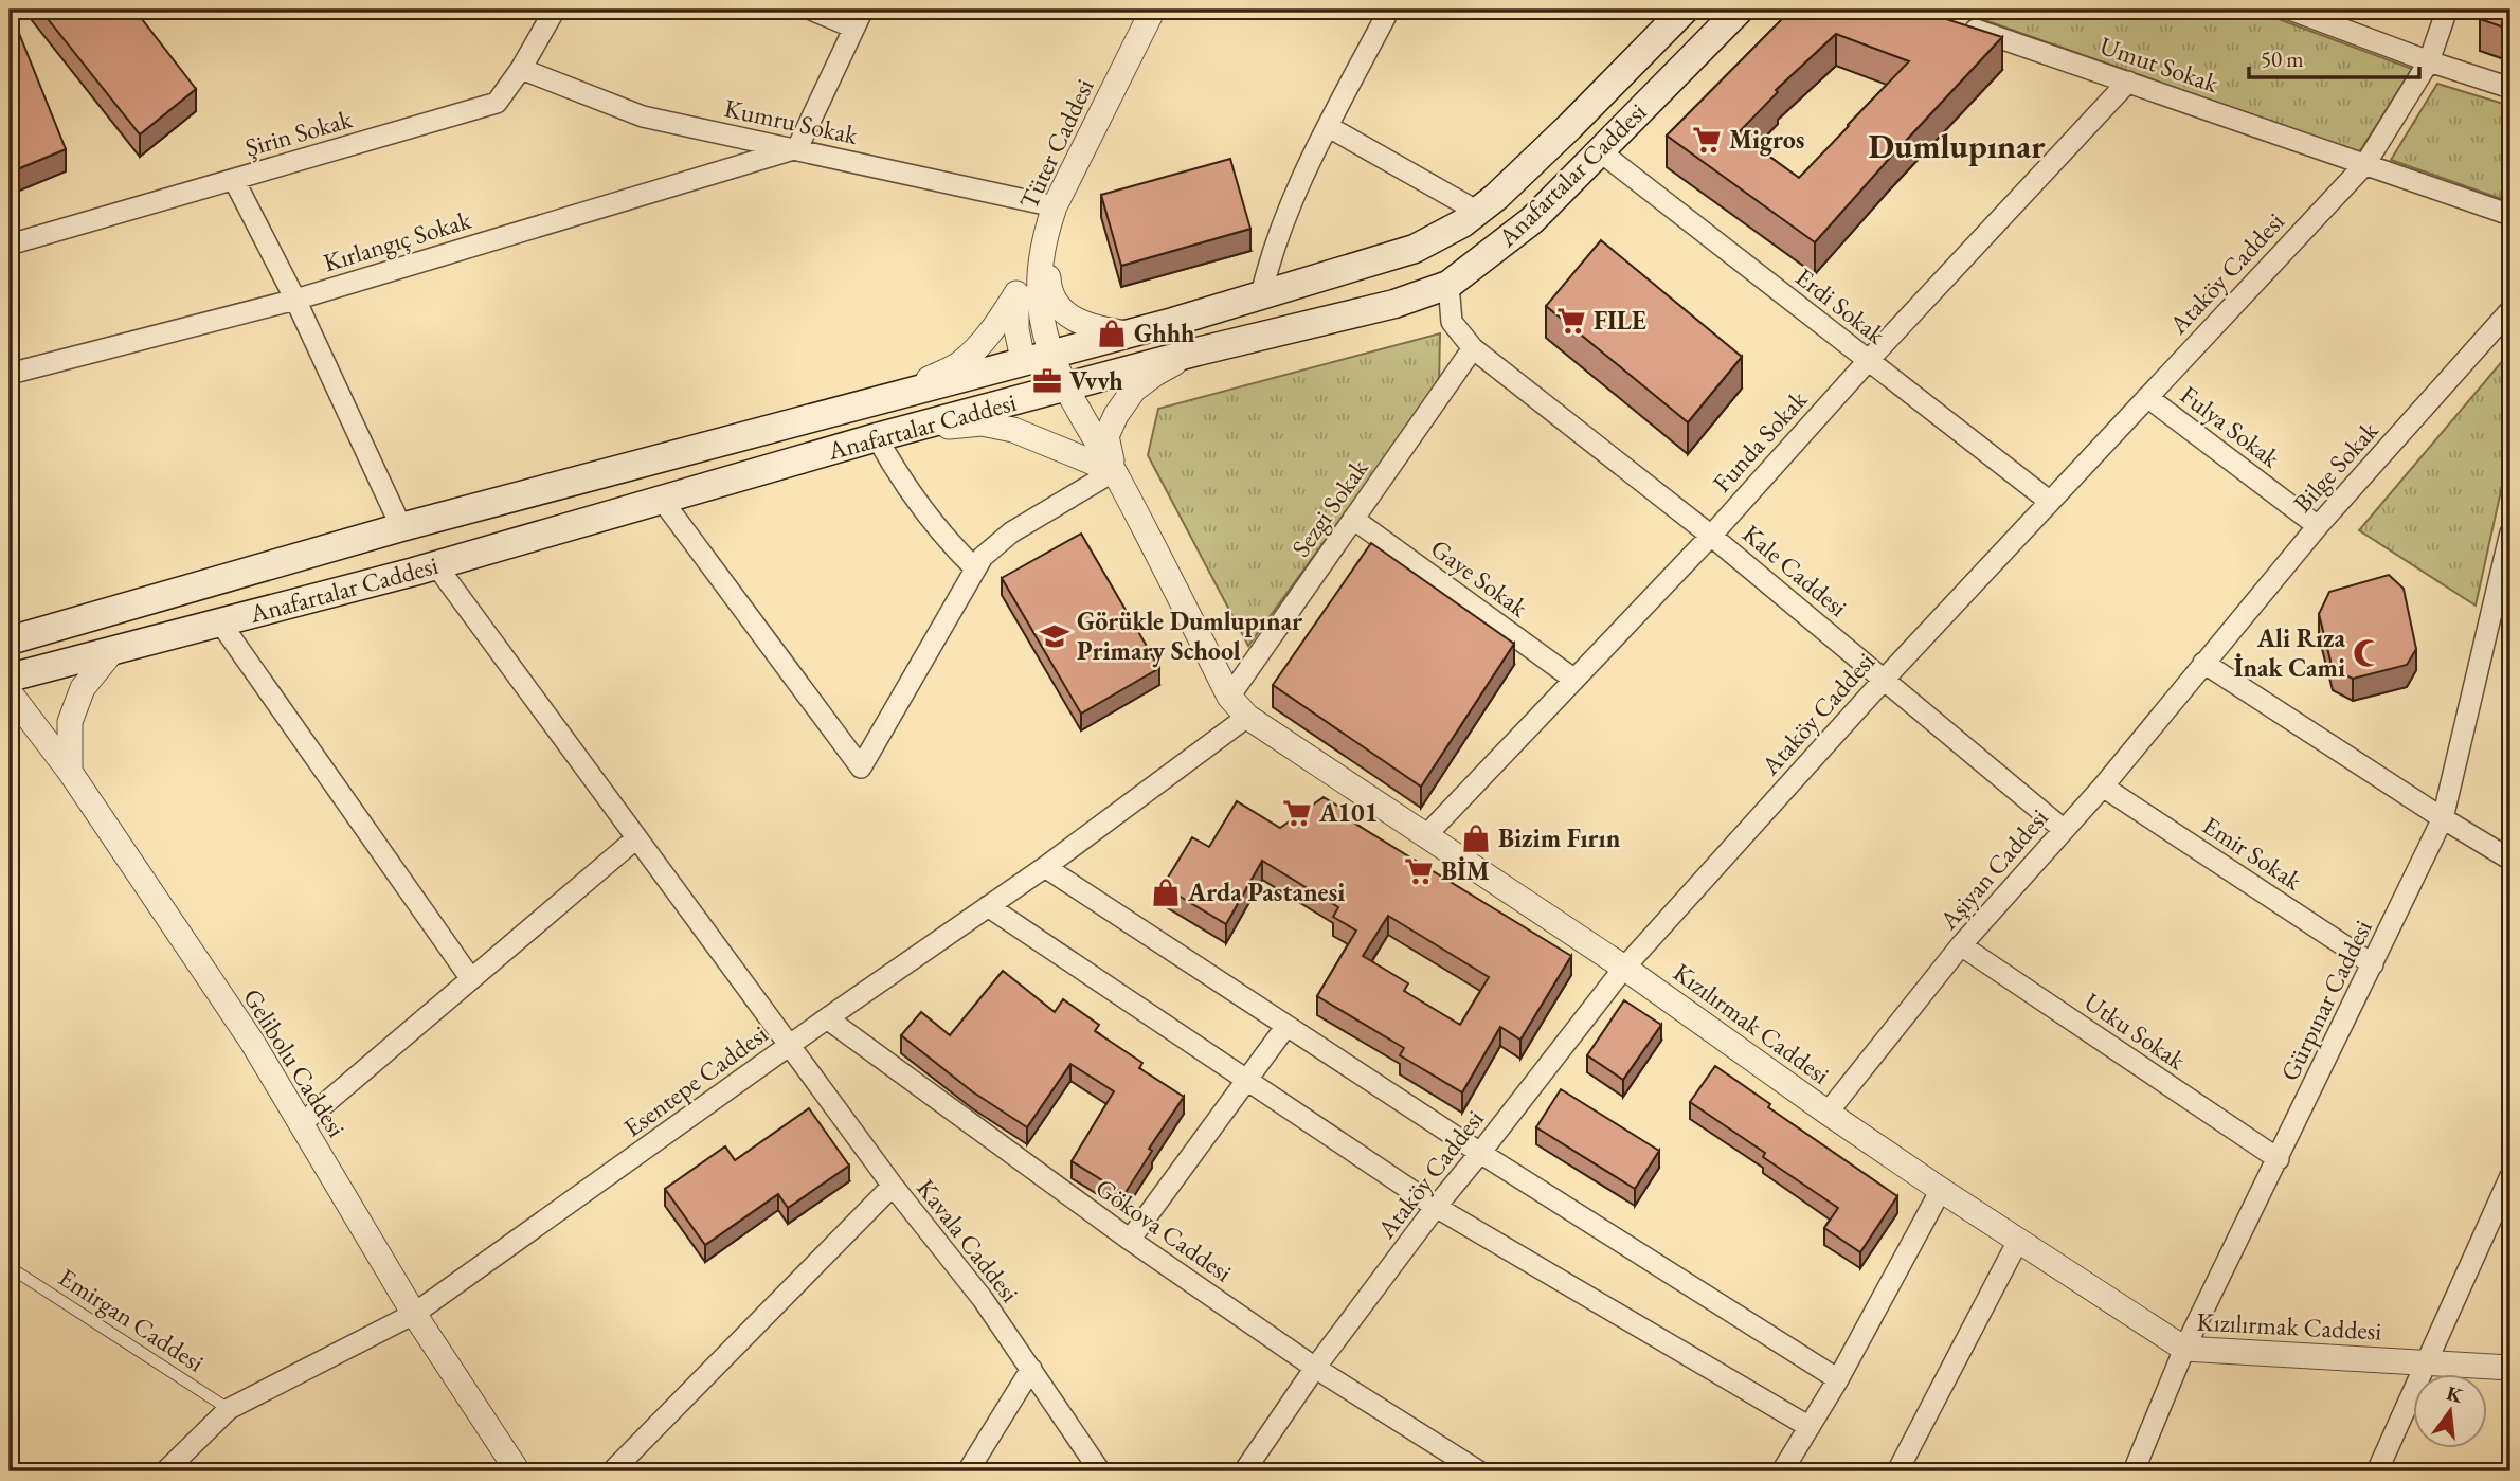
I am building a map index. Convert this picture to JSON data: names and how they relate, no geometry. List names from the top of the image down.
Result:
{
  "streets": {
    "main road": ["Anafartalar Caddesi"],
    "street": [
      "Umut Sokak",
      "Kumru Sokak",
      "Şirin Sokak",
      "Tüter Caddesi",
      "Kırlangıç Sokak",
      "Ataköy Caddesi",
      "Erdi Sokak",
      "Fulya Sokak",
      "Funda Sokak",
      "Bilge Sokak",
      "Sezgi Sokak",
      "Kale Caddesi",
      "Gaye Sokak",
      "Emir Sokak",
      "Aşiyan Caddesi",
      "Gürpınar Caddesi",
      "Kızılırmak Caddesi",
      "Utku Sokak",
      "Gelibolu Caddesi",
      "Esentepe Caddesi",
      "Gökova Caddesi",
      "Kavala Caddesi"
    ],
    "lane": ["Emirgan Caddesi"]
  },
  "crossings": [
    ["Umut Sokak", "Ataköy Caddesi"],
    ["Umut Sokak", "Funda Sokak"],
    ["Kumru Sokak", "Şirin Sokak"],
    ["Kumru Sokak", "Tüter Caddesi"],
    ["Kumru Sokak", "Kırlangıç Sokak"],
    ["Tüter Caddesi", "Anafartalar Caddesi"],
    ["Tüter Caddesi", "Kızılırmak Caddesi"],
    ["Anafartalar Caddesi", "Erdi Sokak"],
    ["Anafartalar Caddesi", "Kale Caddesi"],
    ["Anafartalar Caddesi", "Kavala Caddesi"],
    ["Ataköy Caddesi", "Erdi Sokak"],
    ["Ataköy Caddesi", "Fulya Sokak"],
    ["Ataköy Caddesi", "Kale Caddesi"],
    ["Ataköy Caddesi", "Kızılırmak Caddesi"],
    ["Ataköy Caddesi", "Gökova Caddesi"],
    ["Erdi Sokak", "Funda Sokak"],
    ["Fulya Sokak", "Bilge Sokak"],
    ["Funda Sokak", "Kale Caddesi"],
    ["Funda Sokak", "Gaye Sokak"],
    ["Funda Sokak", "Kızılırmak Caddesi"],
    ["Bilge Sokak", "Aşiyan Caddesi"],
    ["Sezgi Sokak", "Kale Caddesi"],
    ["Sezgi Sokak", "Gaye Sokak"],
    ["Sezgi Sokak", "Kızılırmak Caddesi"],
    ["Kale Caddesi", "Aşiyan Caddesi"],
    ["Emir Sokak", "Aşiyan Caddesi"],
    ["Emir Sokak", "Gürpınar Caddesi"],
    ["Aşiyan Caddesi", "Kızılırmak Caddesi"],
    ["Aşiyan Caddesi", "Utku Sokak"],
    ["Gürpınar Caddesi", "Kızılırmak Caddesi"],
    ["Gürpınar Caddesi", "Utku Sokak"],
    ["Kızılırmak Caddesi", "Esentepe Caddesi"],
    ["Gelibolu Caddesi", "Esentepe Caddesi"],
    ["Esentepe Caddesi", "Gökova Caddesi"],
    ["Esentepe Caddesi", "Kavala Caddesi"],
    ["Esentepe Caddesi", "Emirgan Caddesi"]
  ],
  "districts": ["Dumlupınar"],
  "places": {
    "supermarket": [
      "Migros",
      "FILE",
      "A101",
      "BİM"
    ],
    "shop": ["Ghhh", "Bizim Fırın", "Arda Pastanesi"],
    "office": ["Vvvh"],
    "school or university": ["Görükle Dumlupınar Primary School"],
    "mosque": ["Ali Rıza İnak Cami"]
  },
  "scale_bar": "50 m",
  "north": "top"
}
